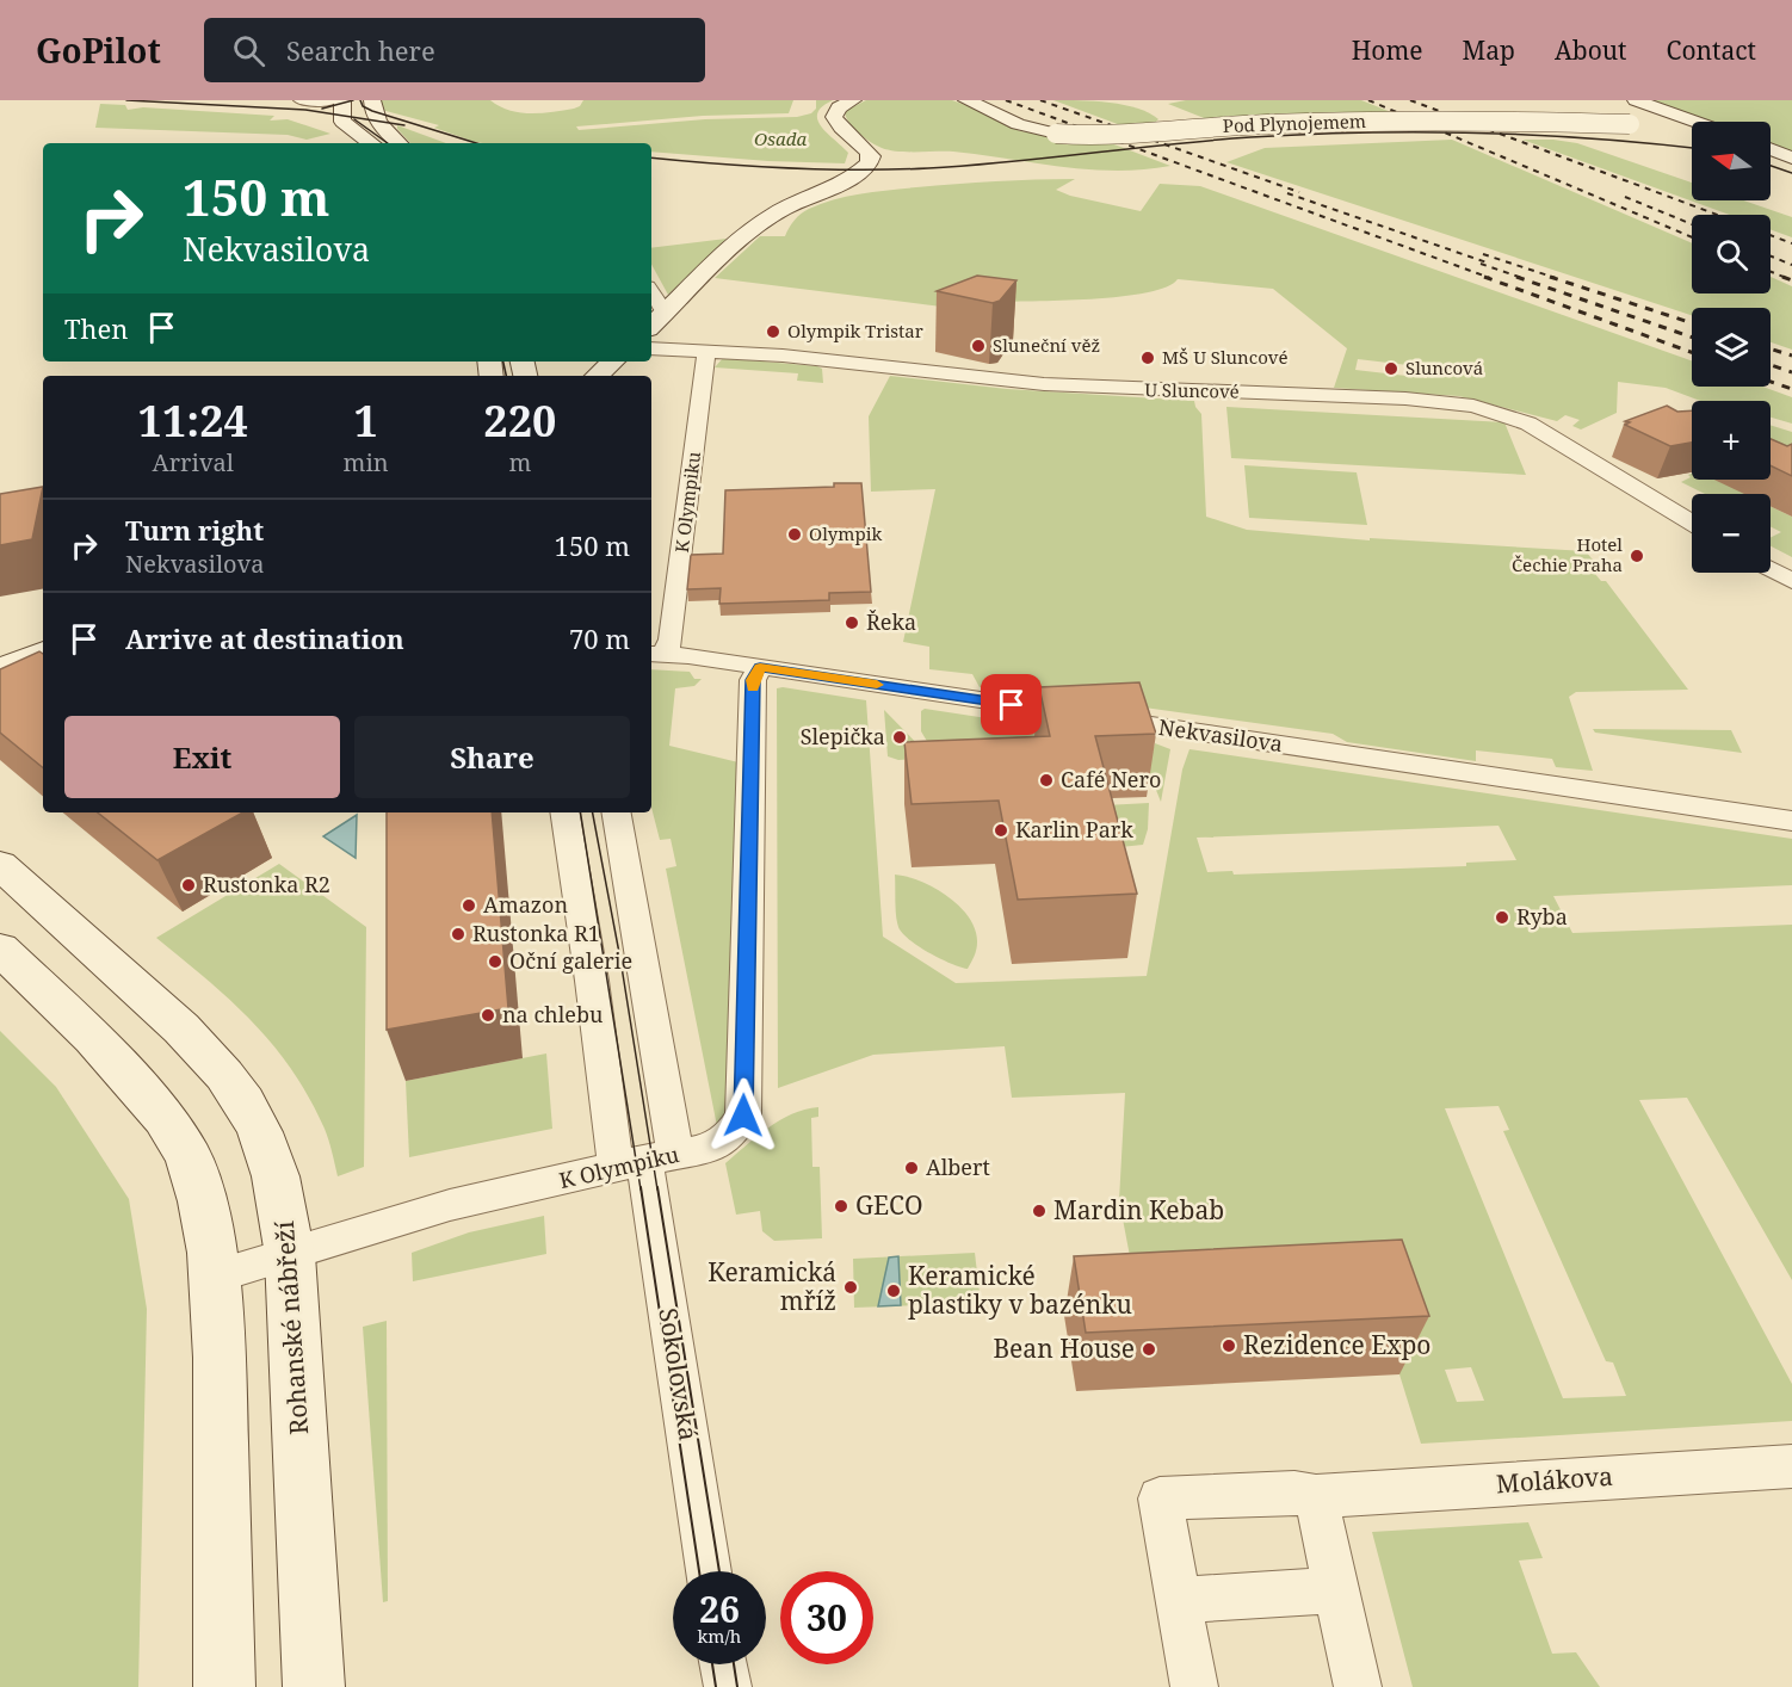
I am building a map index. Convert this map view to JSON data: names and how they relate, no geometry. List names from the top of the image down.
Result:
{
  "streets": {
    "main road": ["Pod Plynojemem", "Rohanské nábřeží"],
    "street": [
      "U Sluncové",
      "K Olympiku",
      "Nekvasilova",
      "Sokolovská",
      "Molákova"
    ]
  },
  "crossings": [
    ["U Sluncové", "K Olympiku"],
    ["K Olympiku", "Nekvasilova"],
    ["K Olympiku", "Rohanské nábřeží"],
    ["K Olympiku", "Sokolovská"]
  ],
  "parks": ["Osada"],
  "places": [
    "Olympik Tristar",
    "Sluneční věž",
    "MŠ U Sluncové",
    "Sluncová",
    "Olympik",
    "Hotel Čechie Praha",
    "Řeka",
    "Slepička",
    "Café Nero",
    "Karlin Park",
    "Rustonka R2",
    "Amazon",
    "Ryba",
    "Rustonka R1",
    "Oční galerie",
    "na chlebu",
    "Albert",
    "GECO",
    "Mardin Kebab",
    "Keramická mříž",
    "Keramické plastiky v bazénku",
    "Rezidence Expo",
    "Bean House"
  ],
  "north": "left",
  "page": {
    "header": "GoPilot",
    "search": "Search here",
    "nav": [
      "Home",
      "Map",
      "About",
      "Contact"
    ],
    "map_buttons": ["+", "−"],
    "turn": ["150 m", "Nekvasilova"],
    "then": "Then",
    "eta": [
      "11:24",
      "Arrival",
      "1",
      "min",
      "220",
      "m"
    ],
    "list": [
      {
        "name": "Turn right",
        "note": "Nekvasilova",
        "value": "150 m"
      },
      {
        "name": "Arrive at destination",
        "value": "70 m"
      }
    ],
    "buttons": ["Exit", "Share"],
    "speed": "26 km/h",
    "limit": "30"
  }
}
